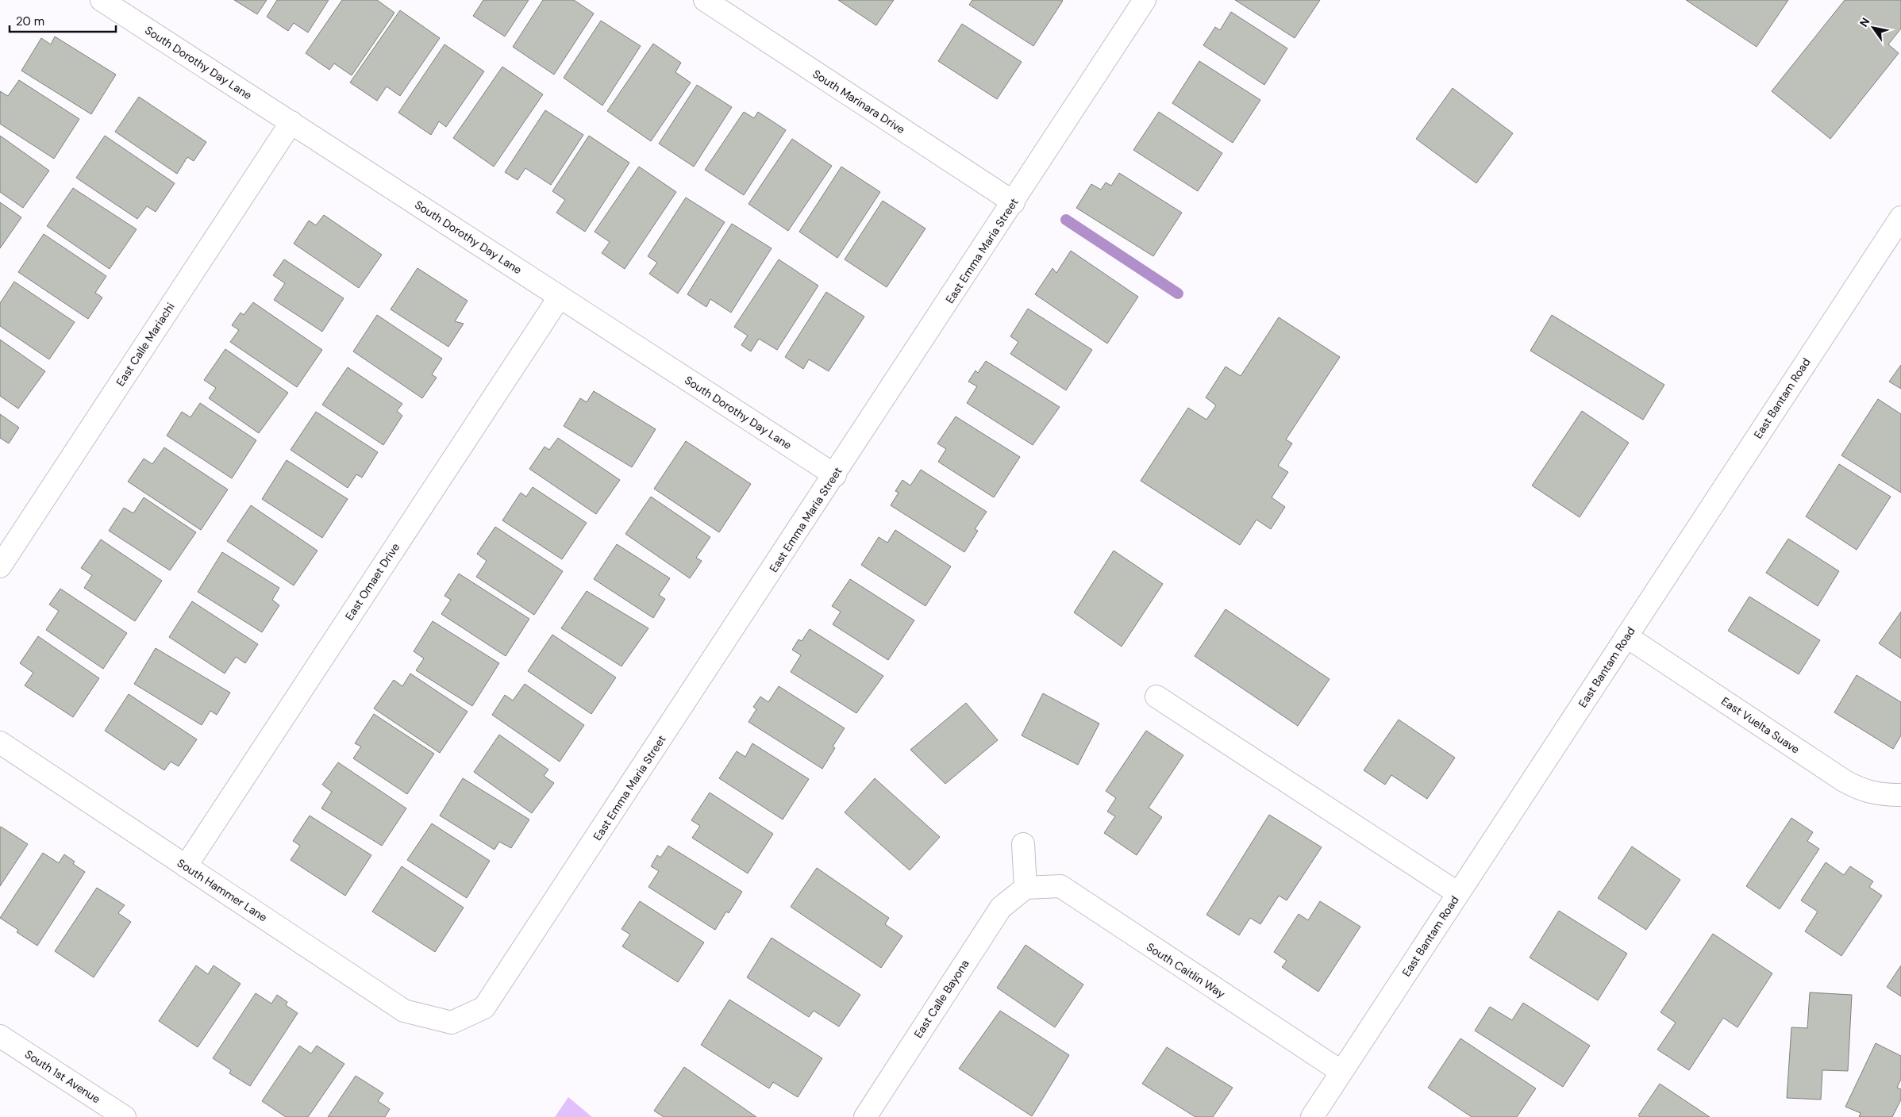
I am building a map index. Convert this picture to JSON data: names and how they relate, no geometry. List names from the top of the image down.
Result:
{
  "streets": {
    "street": [
      "South Dorothy Day Lane",
      "South Marinara Drive",
      "East Emma Maria Street",
      "East Calle Mariachi",
      "East Bantam Road",
      "East Omaet Drive",
      "East Vuelta Suave",
      "South Hammer Lane",
      "South Caitlin Way",
      "East Calle Bayona",
      "South 1st Avenue"
    ]
  },
  "crossings": [
    ["South Dorothy Day Lane", "East Emma Maria Street"],
    ["South Dorothy Day Lane", "East Calle Mariachi"],
    ["South Dorothy Day Lane", "East Omaet Drive"],
    ["South Marinara Drive", "East Emma Maria Street"],
    ["East Emma Maria Street", "South Hammer Lane"],
    ["East Bantam Road", "East Vuelta Suave"],
    ["East Bantam Road", "South Caitlin Way"],
    ["East Omaet Drive", "South Hammer Lane"],
    ["South Caitlin Way", "East Calle Bayona"]
  ],
  "scale_bar": "20 m",
  "north": "top left"
}
